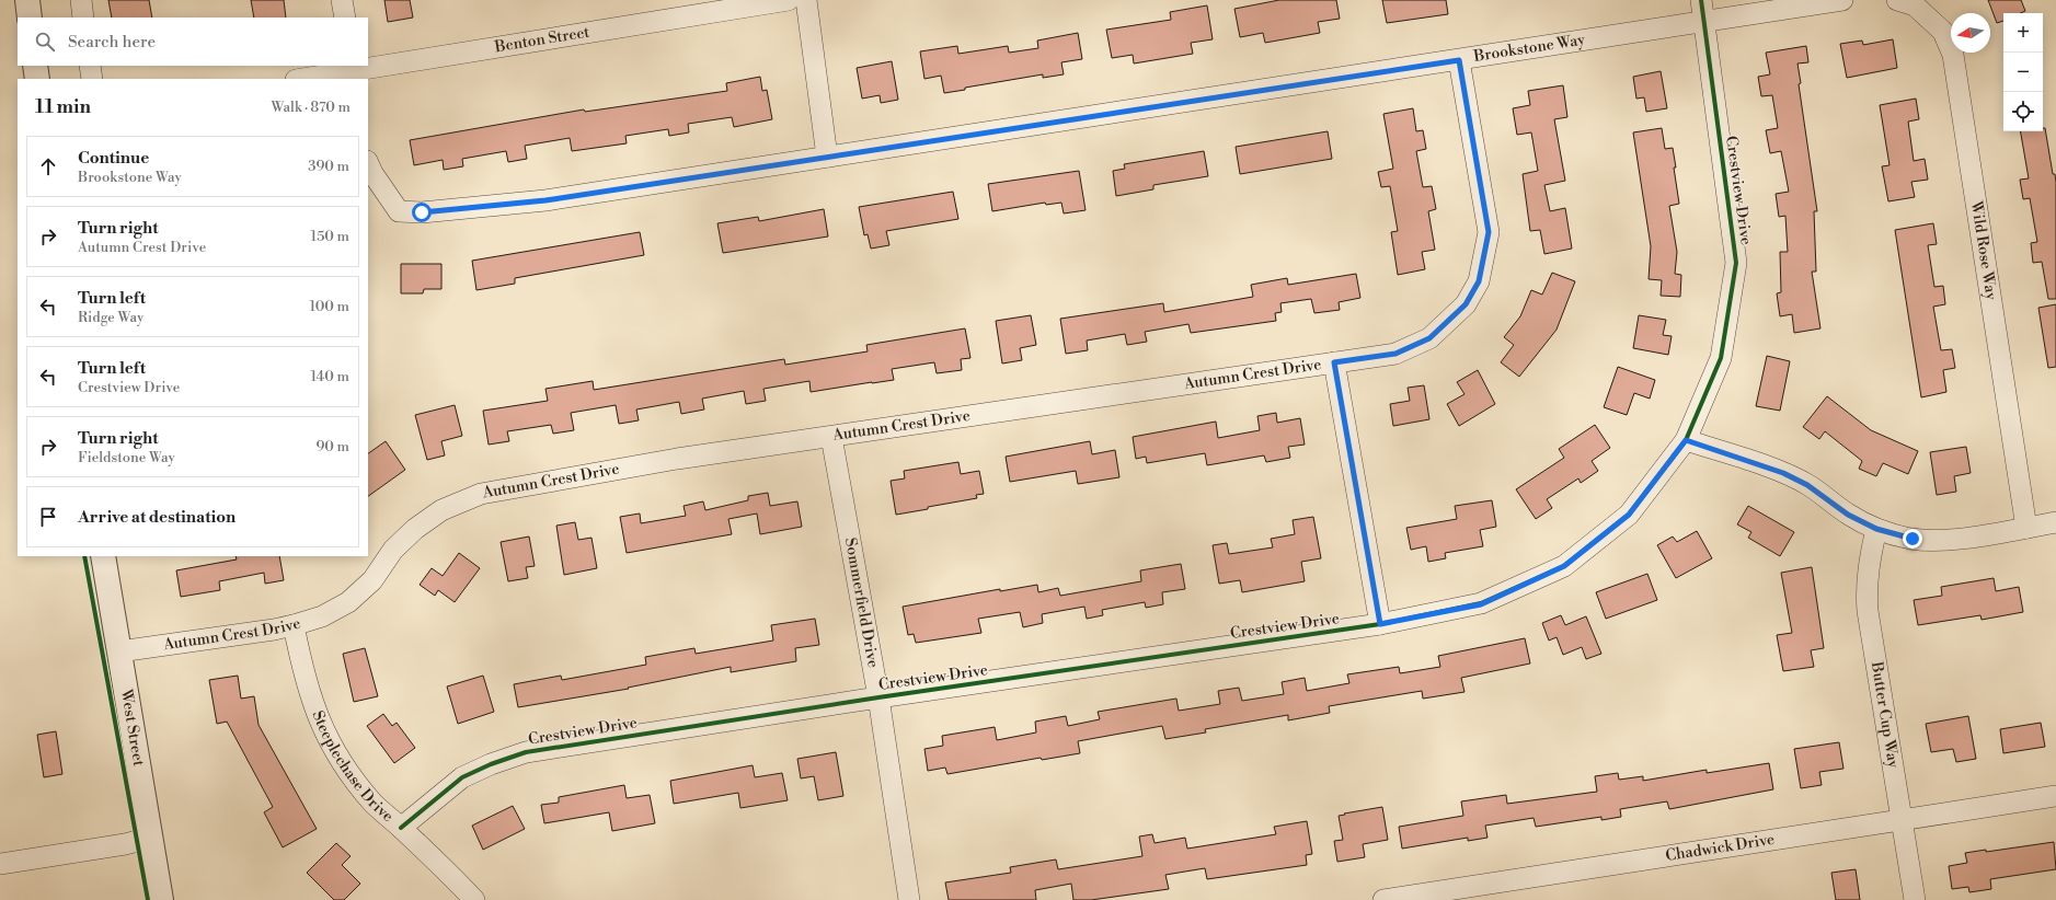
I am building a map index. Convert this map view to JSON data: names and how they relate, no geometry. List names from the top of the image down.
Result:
{
  "streets": {
    "street": [
      "Benton Street",
      "Brookstone Way",
      "Crestview Drive",
      "Wild Rose Way",
      "Autumn Crest Drive",
      "Sommerfield Drive",
      "Butter Cup Way",
      "West Street",
      "Steeplechase Drive",
      "Chadwick Drive"
    ]
  },
  "crossings": [
    ["Brookstone Way", "Crestview Drive"],
    ["Brookstone Way", "Autumn Crest Drive"],
    ["Crestview Drive", "Sommerfield Drive"],
    ["Crestview Drive", "Steeplechase Drive"],
    ["Autumn Crest Drive", "Sommerfield Drive"],
    ["Autumn Crest Drive", "West Street"],
    ["Autumn Crest Drive", "Steeplechase Drive"],
    ["Butter Cup Way", "Chadwick Drive"]
  ],
  "north": "left",
  "page": {
    "map_buttons": ["+", "−"],
    "search": "Search here",
    "heading": ["11 min", "Walk · 870 m"],
    "list": [
      ["Continue", "Brookstone Way", "390 m"],
      ["Turn right", "Autumn Crest Drive", "150 m"],
      ["Turn left", "Ridge Way", "100 m"],
      ["Turn left", "Crestview Drive", "140 m"],
      ["Turn right", "Fieldstone Way", "90 m"],
      "Arrive at destination"
    ]
  }
}
